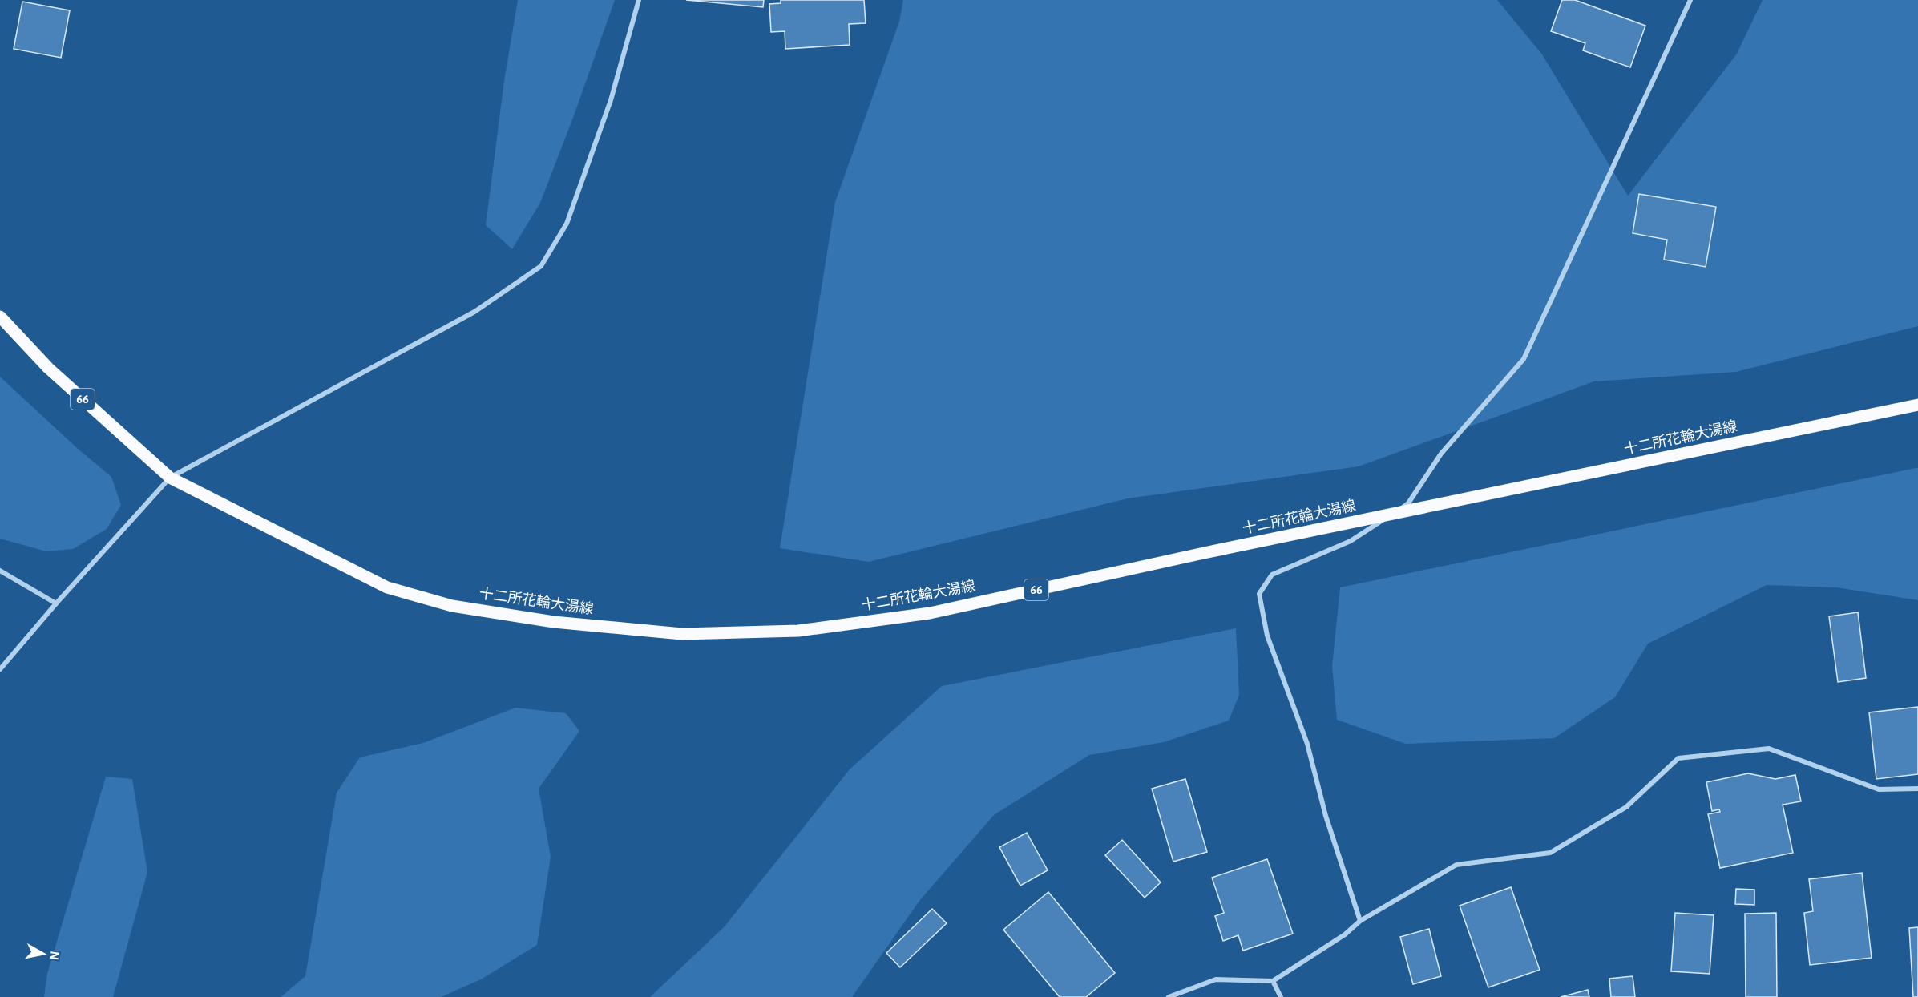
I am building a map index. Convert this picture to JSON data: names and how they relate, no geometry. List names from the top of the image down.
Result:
{
  "streets": {
    "main road": ["66", "十二所花輪大湯線"]
  },
  "north": "right"
}
